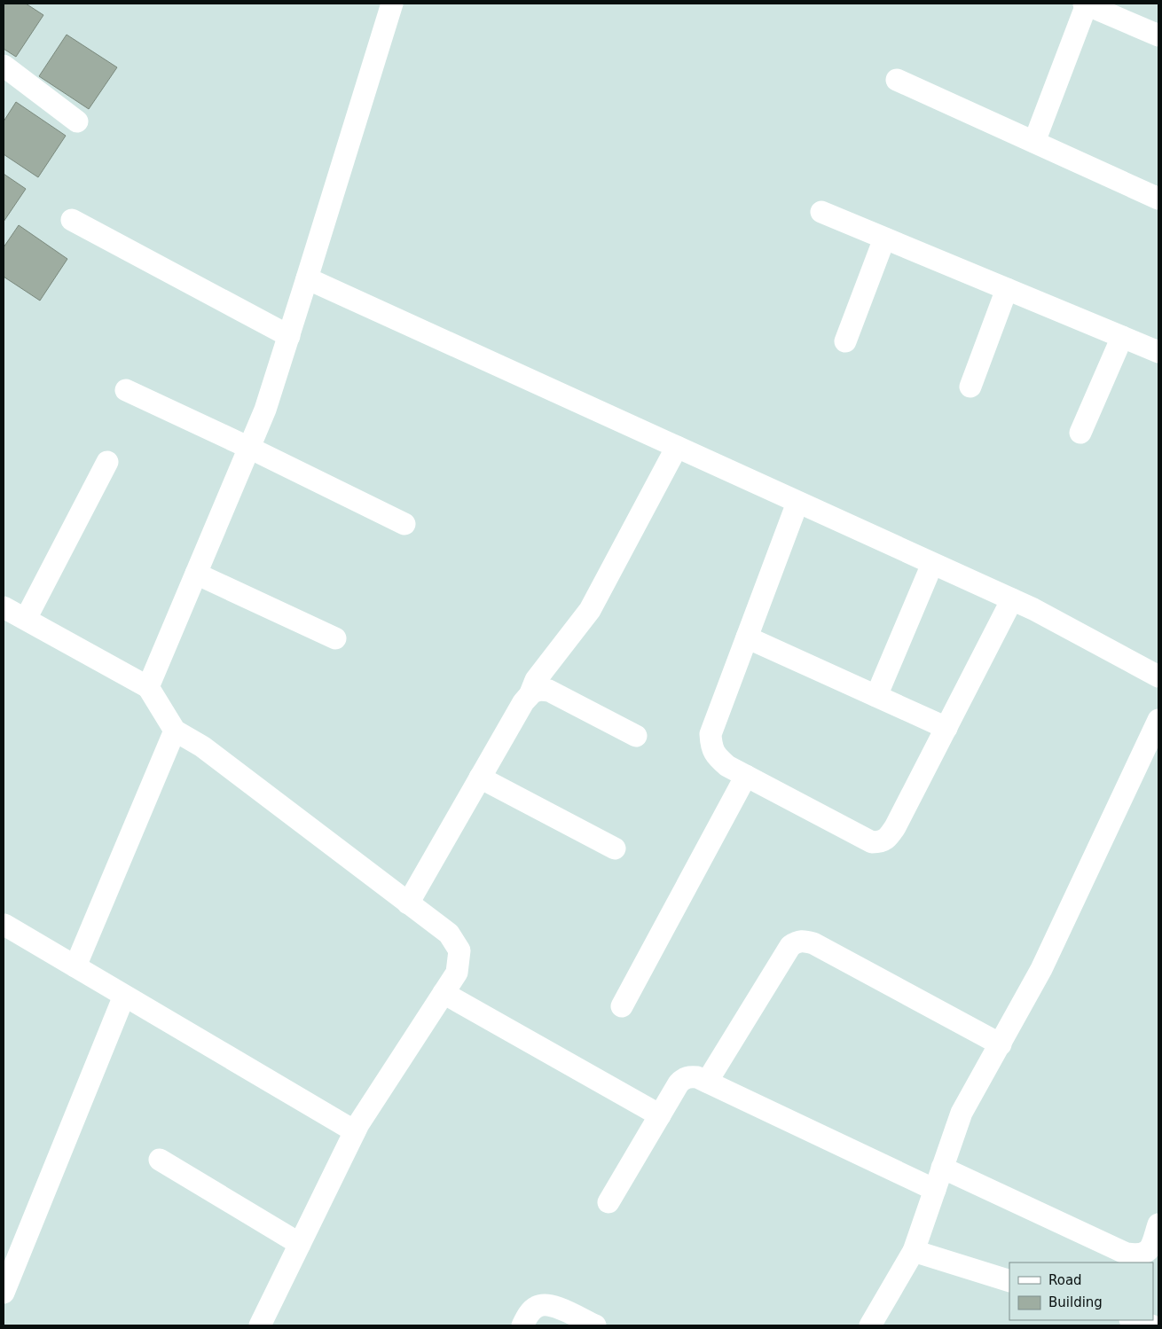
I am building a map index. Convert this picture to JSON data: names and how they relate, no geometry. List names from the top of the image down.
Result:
{
  "legend": ["Road", "Building"]
}
